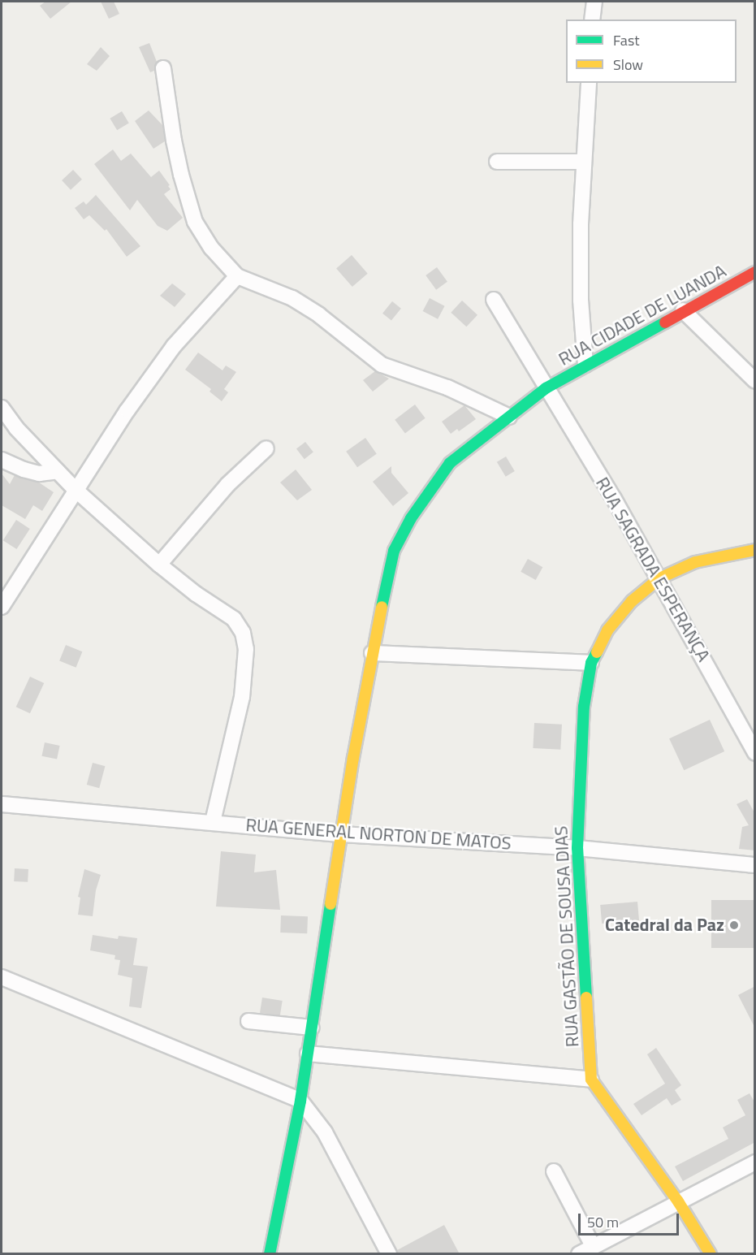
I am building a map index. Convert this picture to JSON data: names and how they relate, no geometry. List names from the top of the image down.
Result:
{
  "streets": {
    "street": [
      "RUA CIDADE DE LUANDA",
      "RUA SAGRADA ESPERANÇA",
      "RUA GENERAL NORTON DE MATOS",
      "RUA GASTÃO DE SOUSA DIAS"
    ]
  },
  "crossings": [
    ["RUA CIDADE DE LUANDA", "RUA SAGRADA ESPERANÇA"],
    ["RUA CIDADE DE LUANDA", "RUA GENERAL NORTON DE MATOS"],
    ["RUA SAGRADA ESPERANÇA", "RUA GASTÃO DE SOUSA DIAS"],
    ["RUA GENERAL NORTON DE MATOS", "RUA GASTÃO DE SOUSA DIAS"]
  ],
  "places": ["Catedral da Paz"],
  "legend": ["Fast", "Slow"],
  "scale_bar": "50 m"
}
